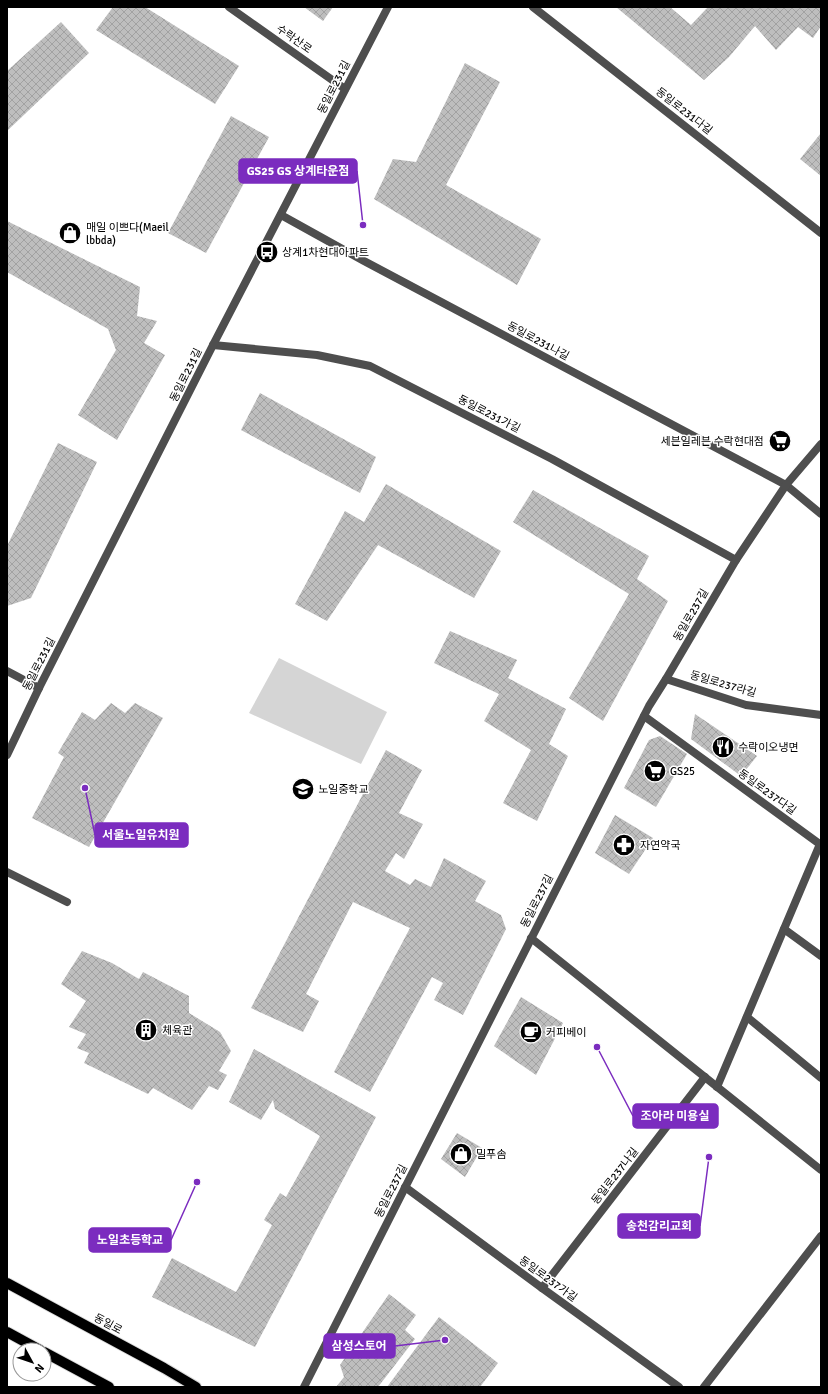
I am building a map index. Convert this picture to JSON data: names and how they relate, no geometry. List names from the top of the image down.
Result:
{
  "streets": {
    "main road": ["동일로"],
    "street": [
      "수락산로",
      "동일로231길",
      "동일로231다길",
      "동일로231나길",
      "동일로231가길",
      "동일로237길",
      "동일로237라길",
      "동일로237다길",
      "동일로237나길",
      "동일로237가길"
    ]
  },
  "crossings": [
    ["수락산로", "동일로231길"],
    ["동일로231길", "동일로231나길"],
    ["동일로231길", "동일로231가길"],
    ["동일로231나길", "동일로237길"],
    ["동일로231가길", "동일로237길"],
    ["동일로237길", "동일로237라길"],
    ["동일로237길", "동일로237다길"],
    ["동일로237길", "동일로237가길"],
    ["동일로237나길", "동일로237가길"]
  ],
  "places": {
    "other": [
      "GS25 GS 상계타운점",
      "서울노일유치원",
      "조아라 미용실",
      "송천감리교회",
      "노일초등학교",
      "삼성스토어"
    ],
    "shop": ["매일 이쁘다(Maeil lbbda)", "밀푸솜"],
    "bus stop": ["상계1차현대아파트"],
    "supermarket": ["세븐일레븐 수락현대점", "GS25"],
    "restaurant": ["수락이오냉면"],
    "school or university": ["노일중학교"],
    "pharmacy": ["자연약국"],
    "building": ["체육관"],
    "cafe": ["커피베이"]
  },
  "north": "bottom right"
}
